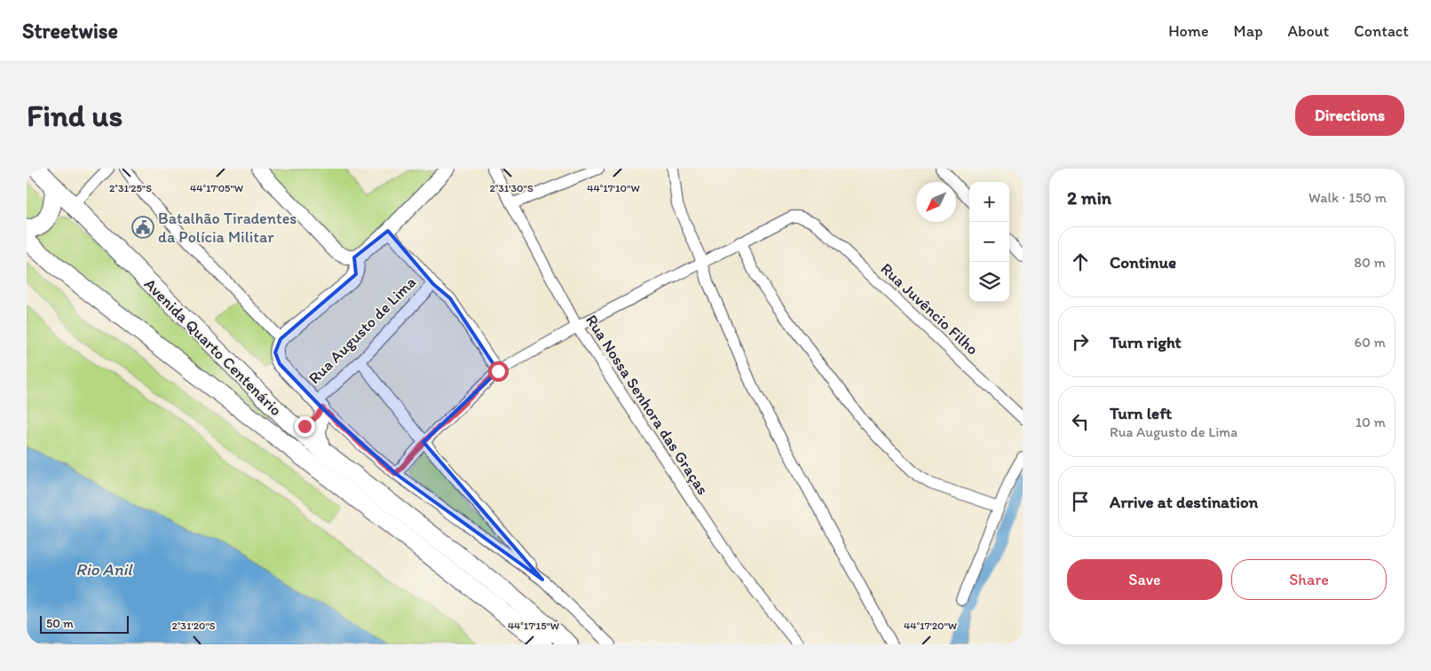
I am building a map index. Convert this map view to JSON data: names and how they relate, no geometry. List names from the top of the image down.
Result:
{
  "streets": {
    "main road": ["Avenida Quarto Centenário"],
    "street": ["Rua Juvêncio Filho", "Rua Augusto de Lima", "Rua Nossa Senhora das Graças"]
  },
  "crossings": [
    ["Rua Augusto de Lima", "Avenida Quarto Centenário"]
  ],
  "water": ["Rio Anil"],
  "places": {
    "public building": ["Batalhão Tiradentes da Polícia Militar"]
  },
  "scale_bar": "50 m",
  "north": "bottom left",
  "page": {
    "header": "Streetwise",
    "nav": [
      "Home",
      "Map",
      "About",
      "Contact"
    ],
    "buttons": [
      "Directions",
      ["Save", "Share"]
    ],
    "title": "Find us",
    "heading": ["2 min", "Walk · 150 m"],
    "map_buttons": ["+", "−"],
    "list": [
      ["Continue", "80 m"],
      ["Turn right", "60 m"],
      ["Turn left", "Rua Augusto de Lima", "10 m"],
      "Arrive at destination"
    ],
    "scale": "50 m"
  },
  "coordinates": [
    "44°17'05\"W",
    "44°17'10\"W",
    "2°31'25\"S",
    "2°31'30\"S",
    "2°31'20\"S",
    "44°17'15\"W",
    "44°17'20\"W"
  ]
}
